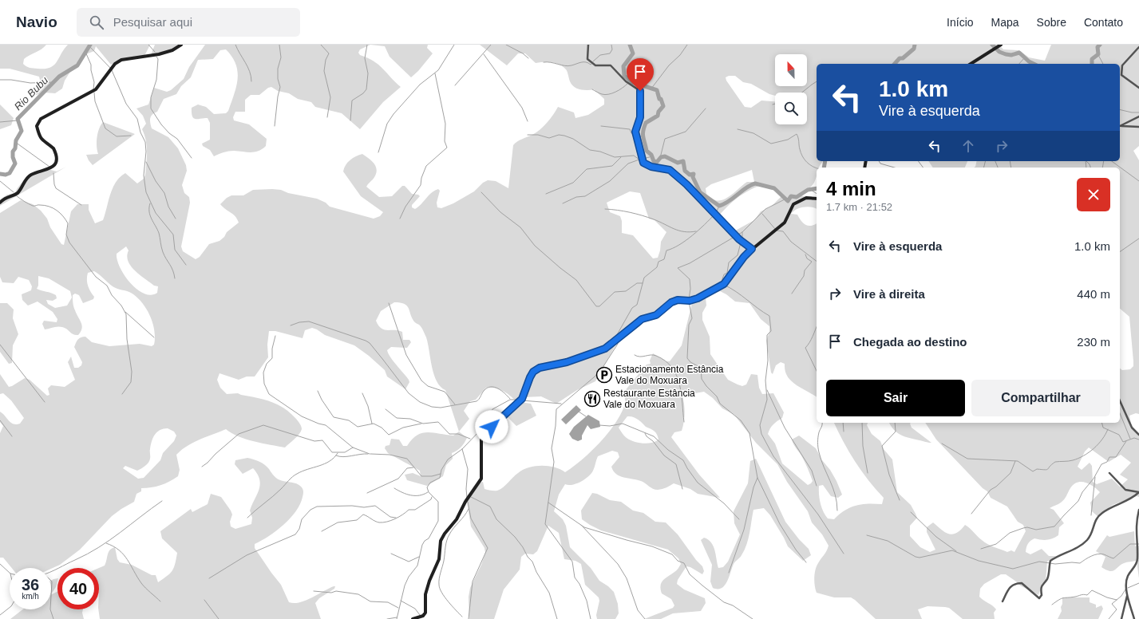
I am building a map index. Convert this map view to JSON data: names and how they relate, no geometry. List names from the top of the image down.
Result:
{
  "water": ["Rio Bubu"],
  "places": {
    "parking": ["Estacionamento Estância Vale do Moxuara"],
    "restaurant": ["Restaurante Estância Vale do Moxuara"]
  },
  "north": "top",
  "page": {
    "header": "Navio",
    "search": "Pesquisar aqui",
    "nav": [
      "Início",
      "Mapa",
      "Sobre",
      "Contato"
    ],
    "turn": ["1.0 km", "Vire à esquerda"],
    "heading": ["4 min", "1.7 km · 21:52"],
    "list": [
      {
        "name": "Vire à esquerda",
        "value": "1.0 km"
      },
      {
        "name": "Vire à direita",
        "value": "440 m"
      },
      {
        "name": "Chegada ao destino",
        "value": "230 m"
      }
    ],
    "buttons": ["Sair", "Compartilhar"],
    "speed": "36 km/h",
    "limit": "40"
  }
}
